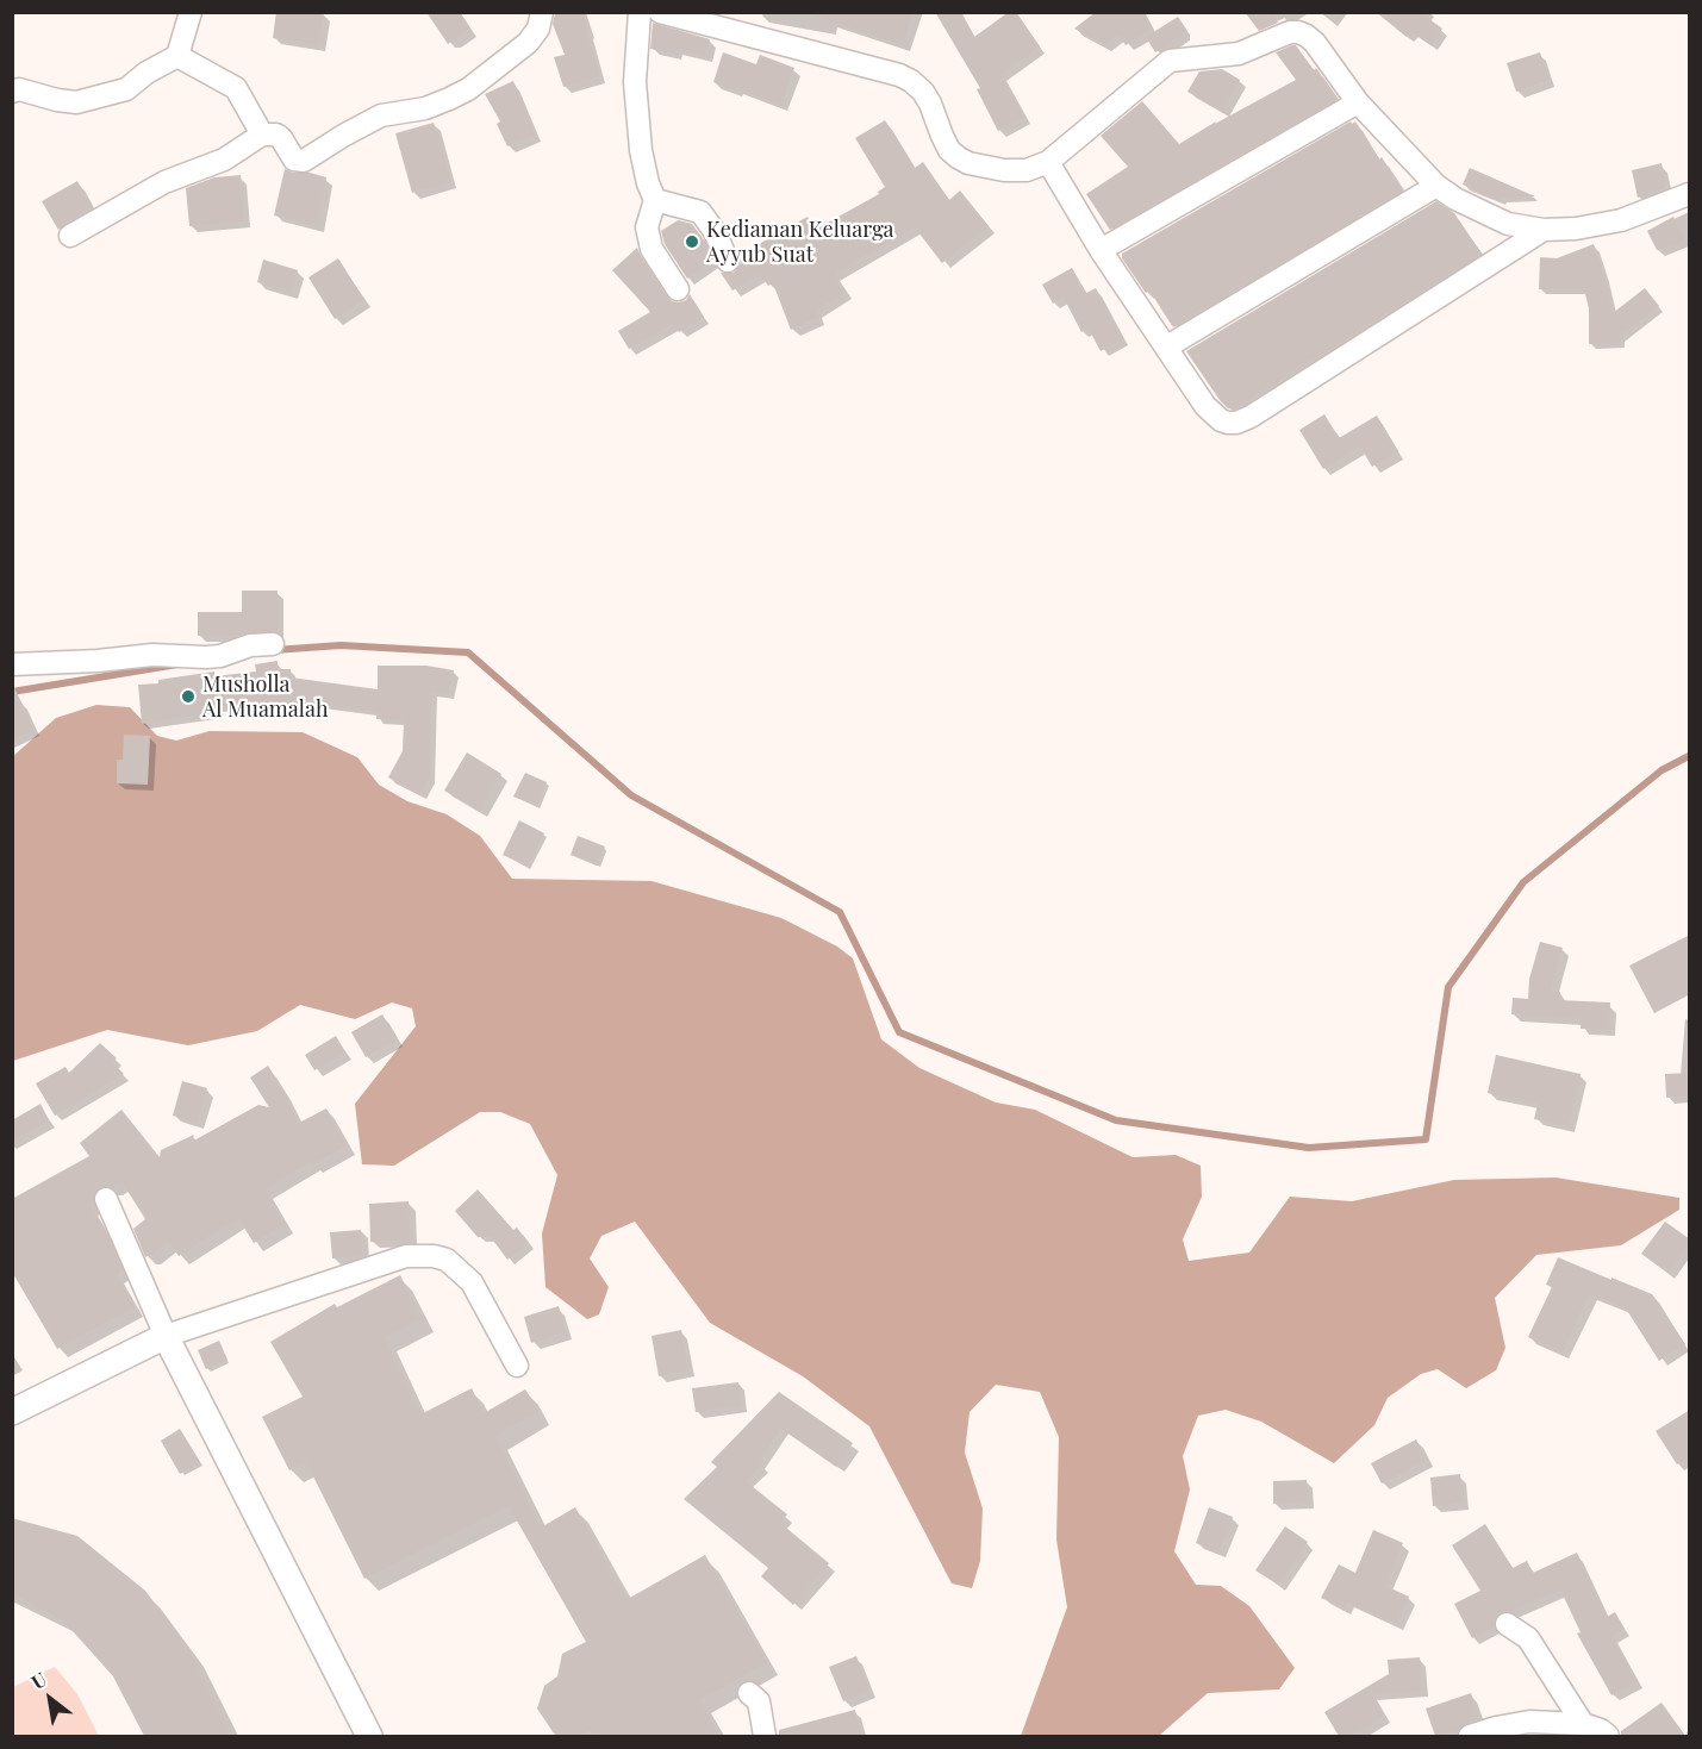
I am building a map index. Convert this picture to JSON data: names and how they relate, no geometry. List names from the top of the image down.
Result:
{
  "places": ["Kediaman Keluarga Ayyub Suat", "Musholla Al Muamalah"],
  "north": "top left"
}
